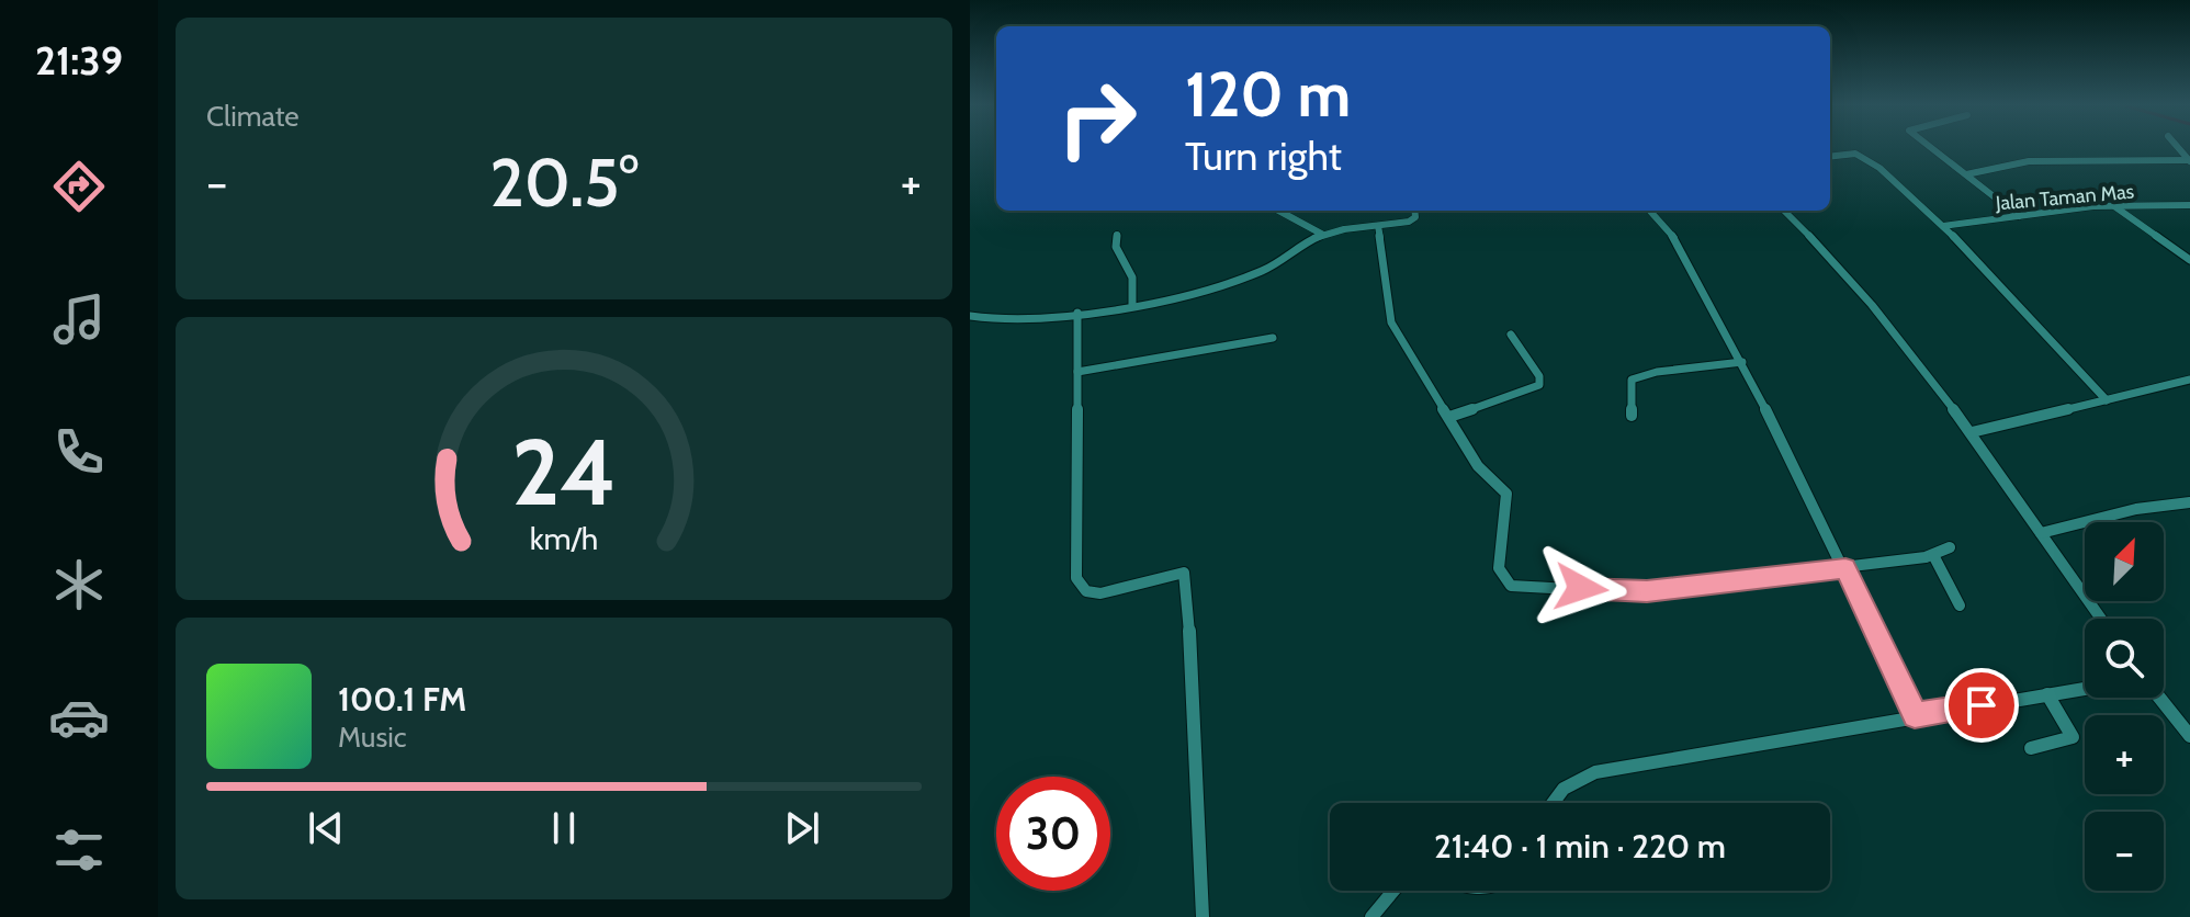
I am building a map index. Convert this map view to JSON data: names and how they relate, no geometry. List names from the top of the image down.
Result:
{
  "streets": {
    "street": ["Jalan Taman Mas"]
  },
  "north": "top right",
  "page": {
    "tabs": "21:39",
    "tile": "Climate",
    "turn": ["120 m", "Turn right"],
    "heat": ["−", "20.5°", "+"],
    "map_buttons": ["+", "−"],
    "song": ["100.1 FM", "Music"],
    "limit": "30",
    "trip": "21:40 · 1 min · 220 m",
    "gauge": ["24", "km/h"]
  }
}
